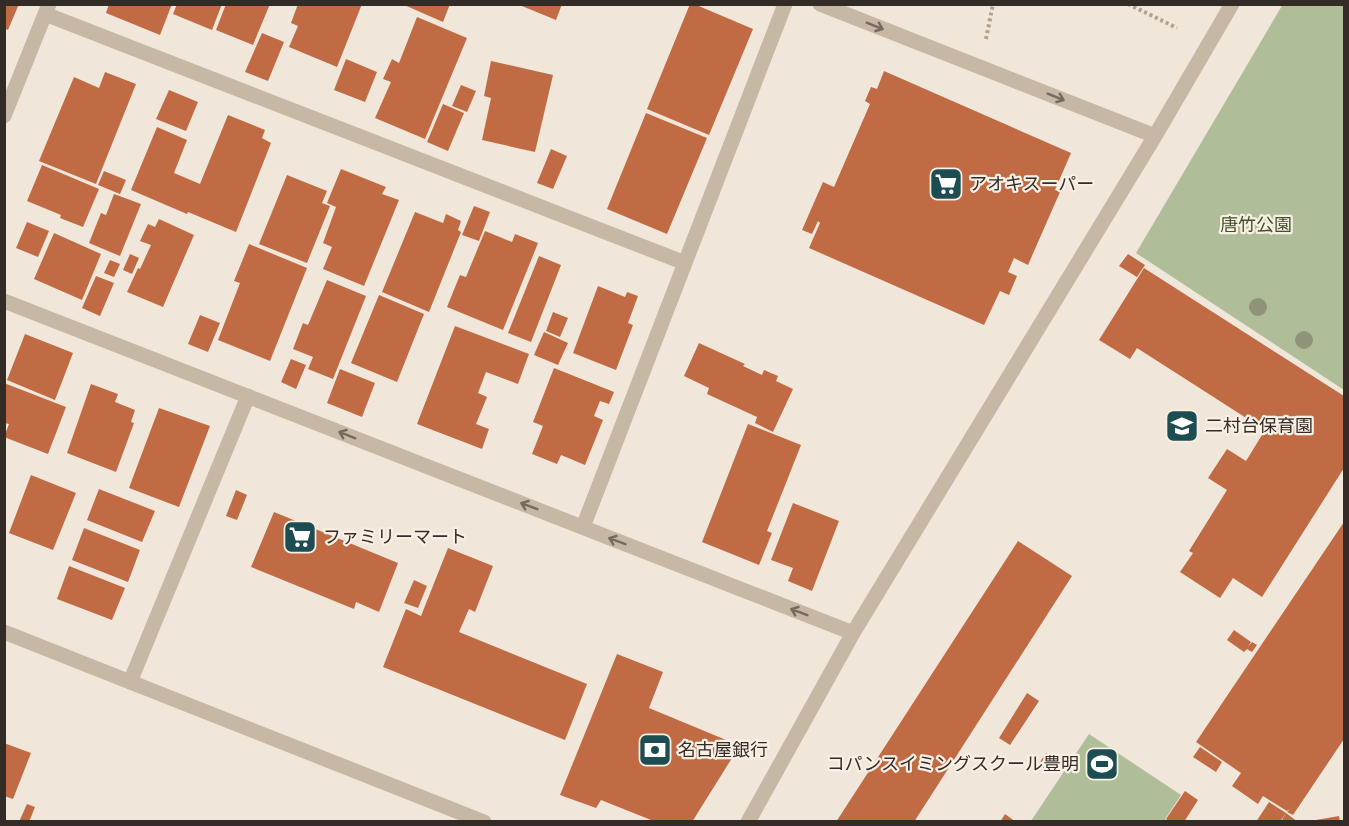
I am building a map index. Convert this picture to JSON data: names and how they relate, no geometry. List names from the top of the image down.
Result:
{
  "parks": ["唐竹公園"],
  "places": {
    "supermarket": ["アオキスーパー", "ファミリーマート"],
    "school or university": ["二村台保育園"],
    "bank": ["名古屋銀行"],
    "sports": ["コパンスイミングスクール豊明"]
  }
}
